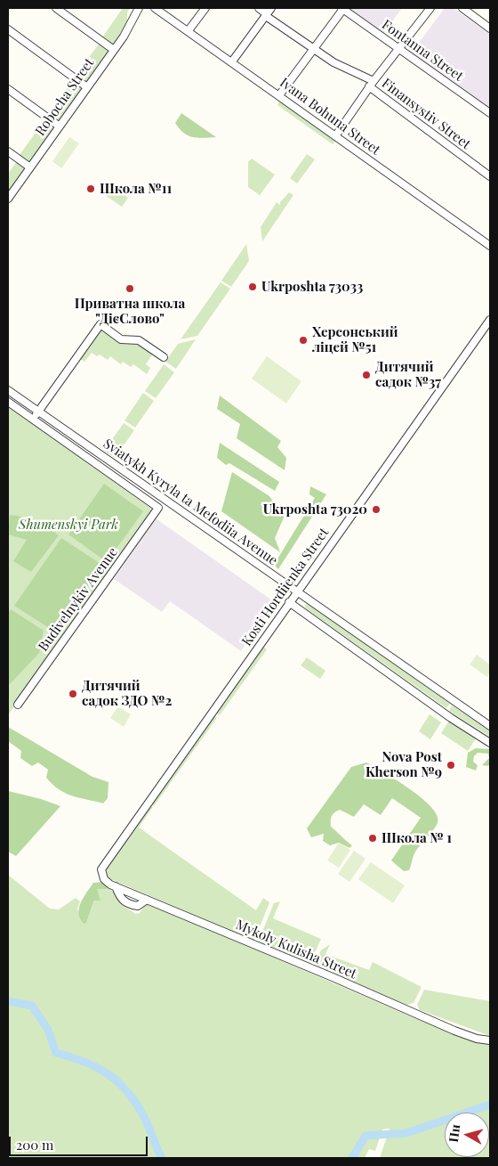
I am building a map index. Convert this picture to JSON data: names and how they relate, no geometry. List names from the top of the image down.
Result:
{
  "streets": {
    "street": [
      "Fontanna Street",
      "Robocha Street",
      "Finansystiv Street",
      "Ivana Bohuna Street",
      "Sviatykh Kyryla ta Mefodiia Avenue",
      "Kosti Hordiienka Street",
      "Budivelnykiv Avenue",
      "Mykoly Kulisha Street"
    ]
  },
  "crossings": [
    ["Sviatykh Kyryla ta Mefodiia Avenue", "Kosti Hordiienka Street"],
    ["Kosti Hordiienka Street", "Mykoly Kulisha Street"]
  ],
  "parks": ["Shumenskyi Park"],
  "places": [
    "Школа №11",
    "Ukrposhta 73033",
    "Приватна школа \"ДієСлово\"",
    "Херсонський ліцей №51",
    "Дитячий садок №37",
    "Ukrposhta 73020",
    "Дитячий садок ЗДО №2",
    "Nova Post Kherson №9",
    "Школа № 1"
  ],
  "scale_bar": "200 m",
  "north": "left"
}
